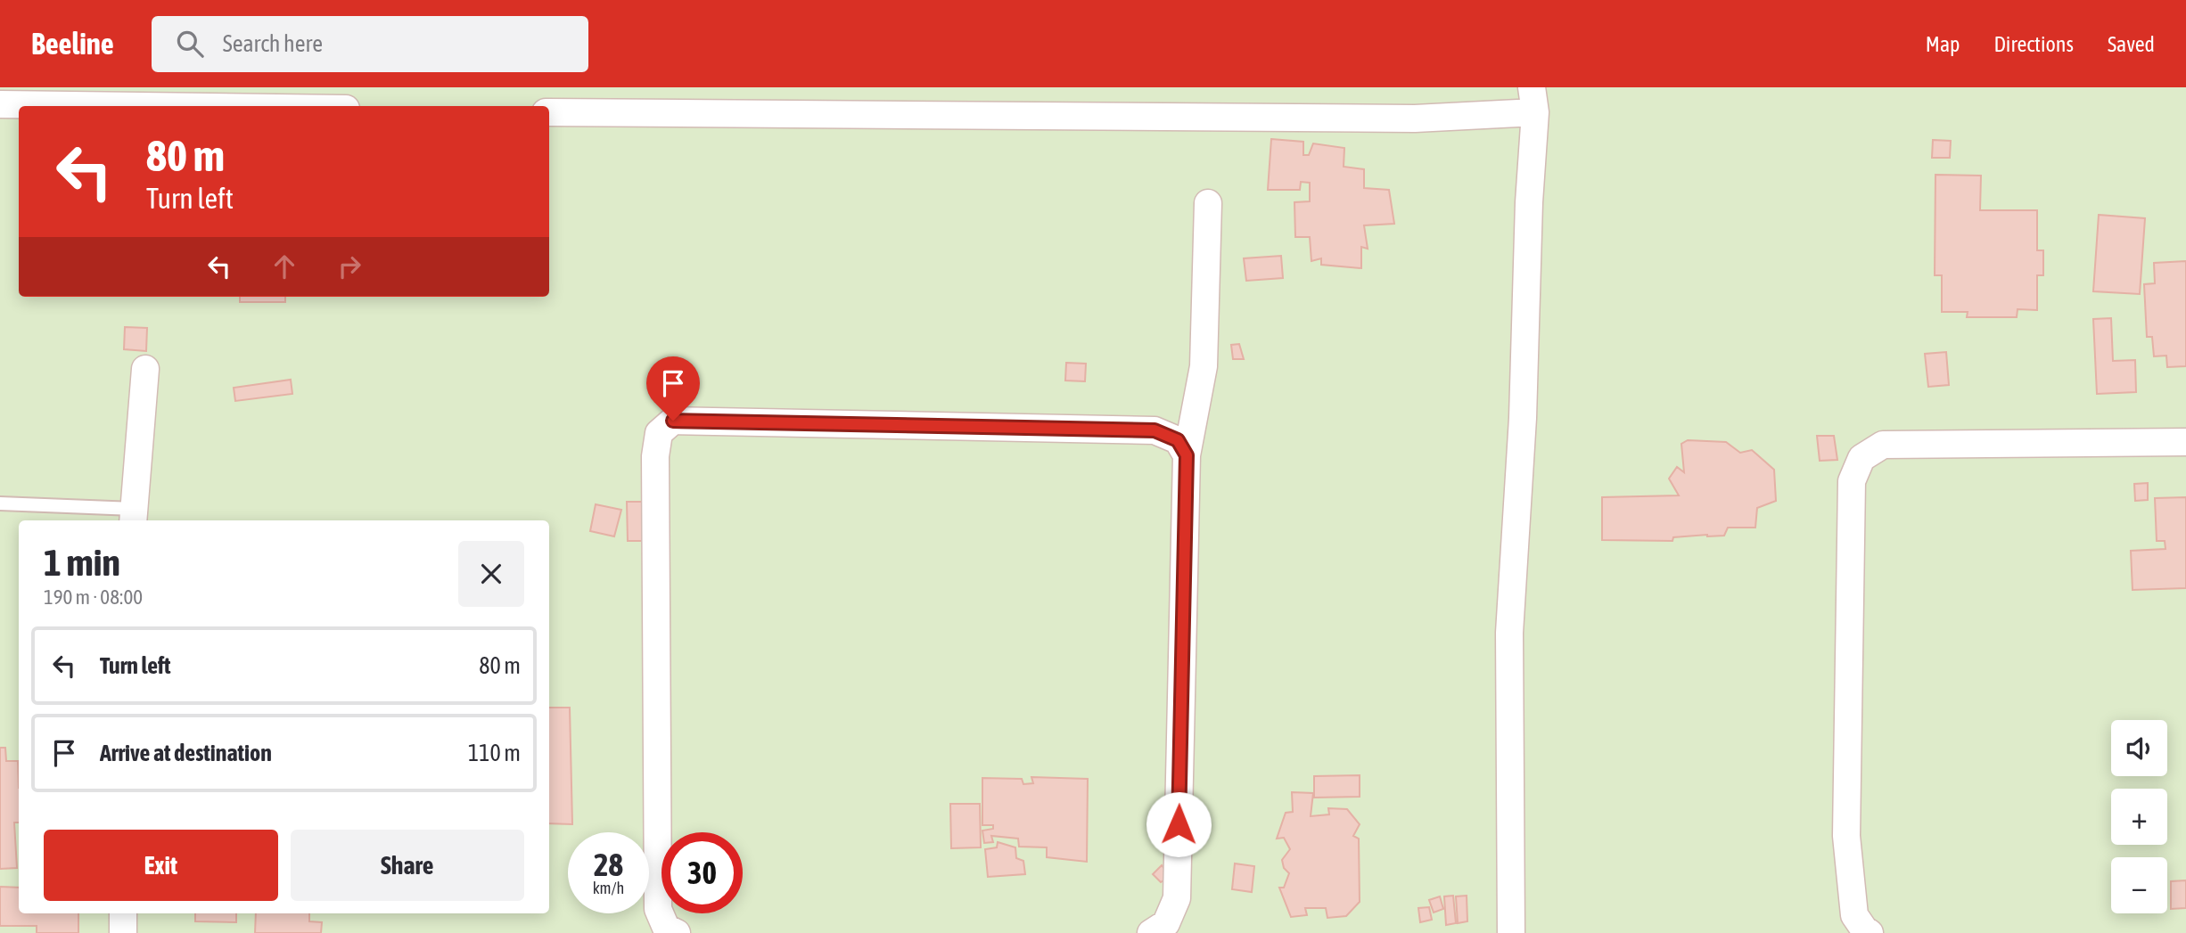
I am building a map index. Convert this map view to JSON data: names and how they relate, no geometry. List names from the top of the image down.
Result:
{
  "page": {
    "header": "Beeline",
    "search": "Search here",
    "nav": ["Map", "Directions", "Saved"],
    "turn": ["80 m", "Turn left"],
    "heading": ["1 min", "190 m · 08:00"],
    "list": [
      {
        "name": "Turn left",
        "value": "80 m"
      },
      {
        "name": "Arrive at destination",
        "value": "110 m"
      }
    ],
    "map_buttons": ["+", "−"],
    "buttons": ["Exit", "Share"],
    "speed": "28 km/h",
    "limit": "30"
  }
}
